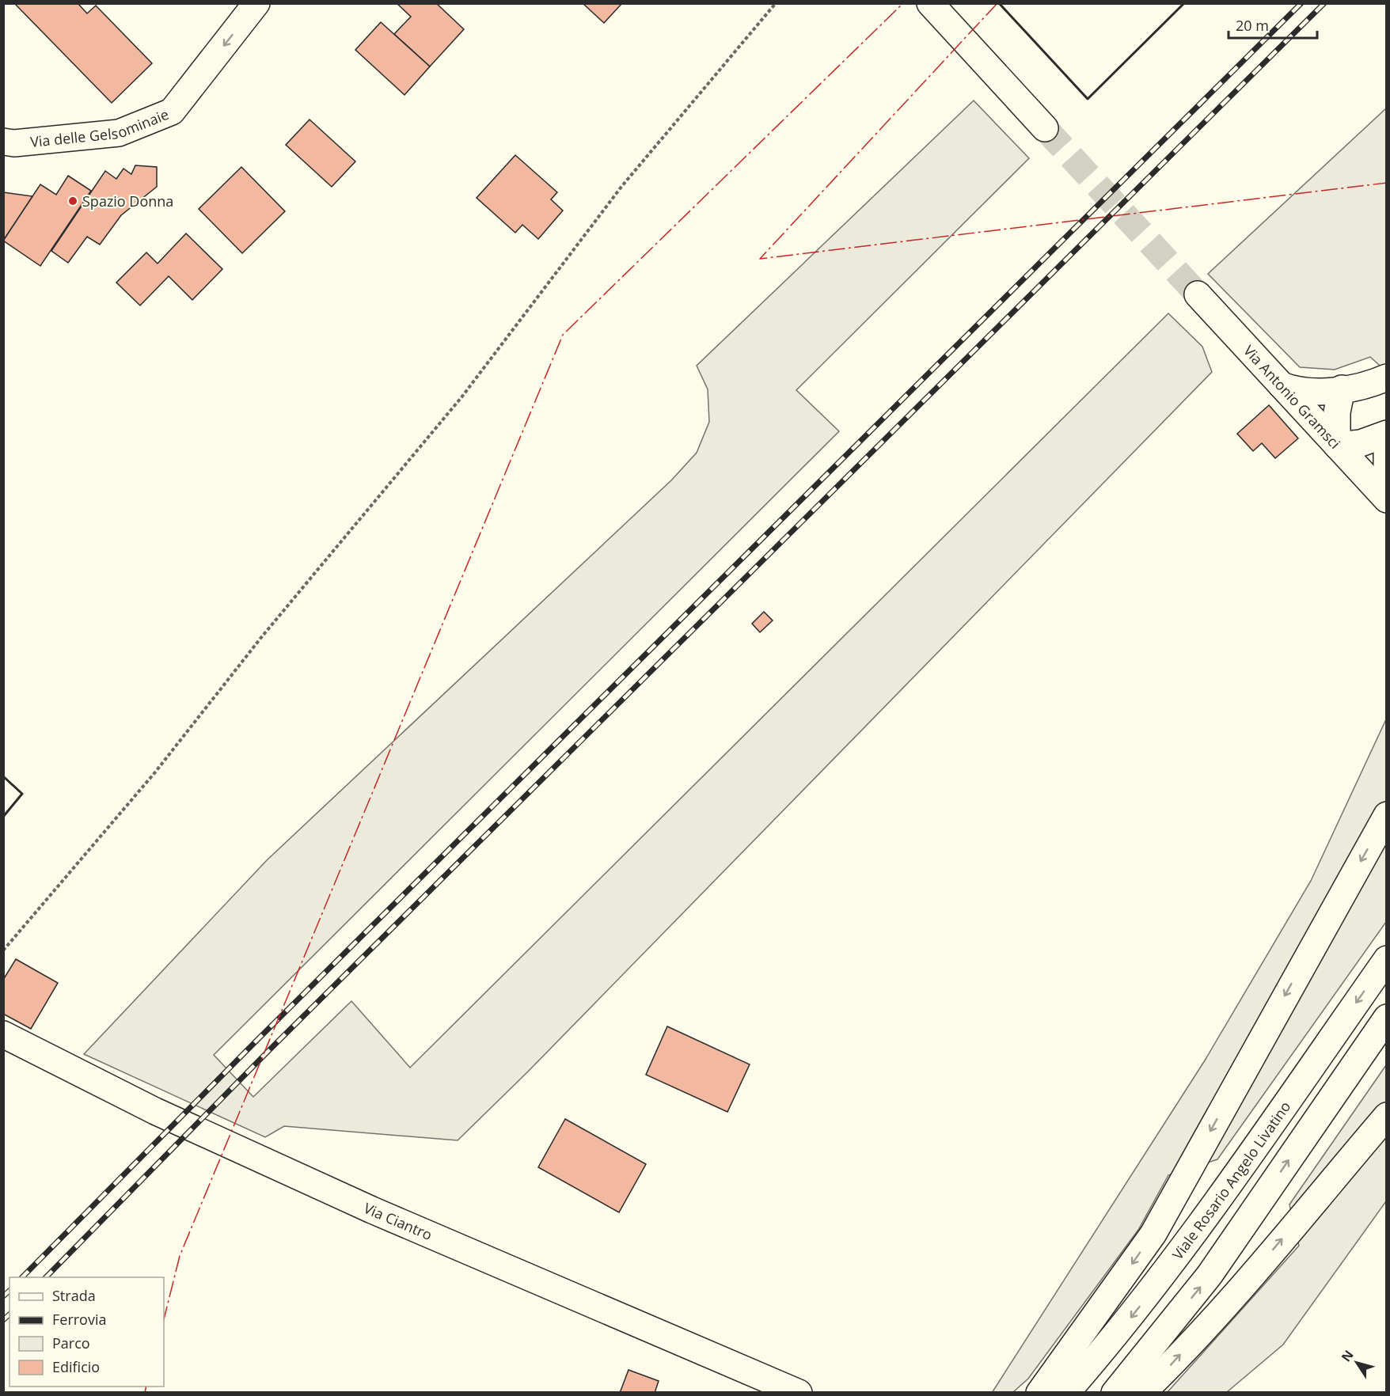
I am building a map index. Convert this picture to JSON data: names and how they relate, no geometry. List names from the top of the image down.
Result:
{
  "streets": {
    "main road": [
      "Via delle Gelsominaie",
      "Via Antonio Gramsci",
      "Viale Rosario Angelo Livatino",
      "Via Ciantro"
    ]
  },
  "one_way": ["Via delle Gelsominaie"],
  "places": ["Spazio Donna"],
  "legend": [
    "Strada",
    "Ferrovia",
    "Parco",
    "Edificio"
  ],
  "scale_bar": "20 m",
  "north": "top left"
}
